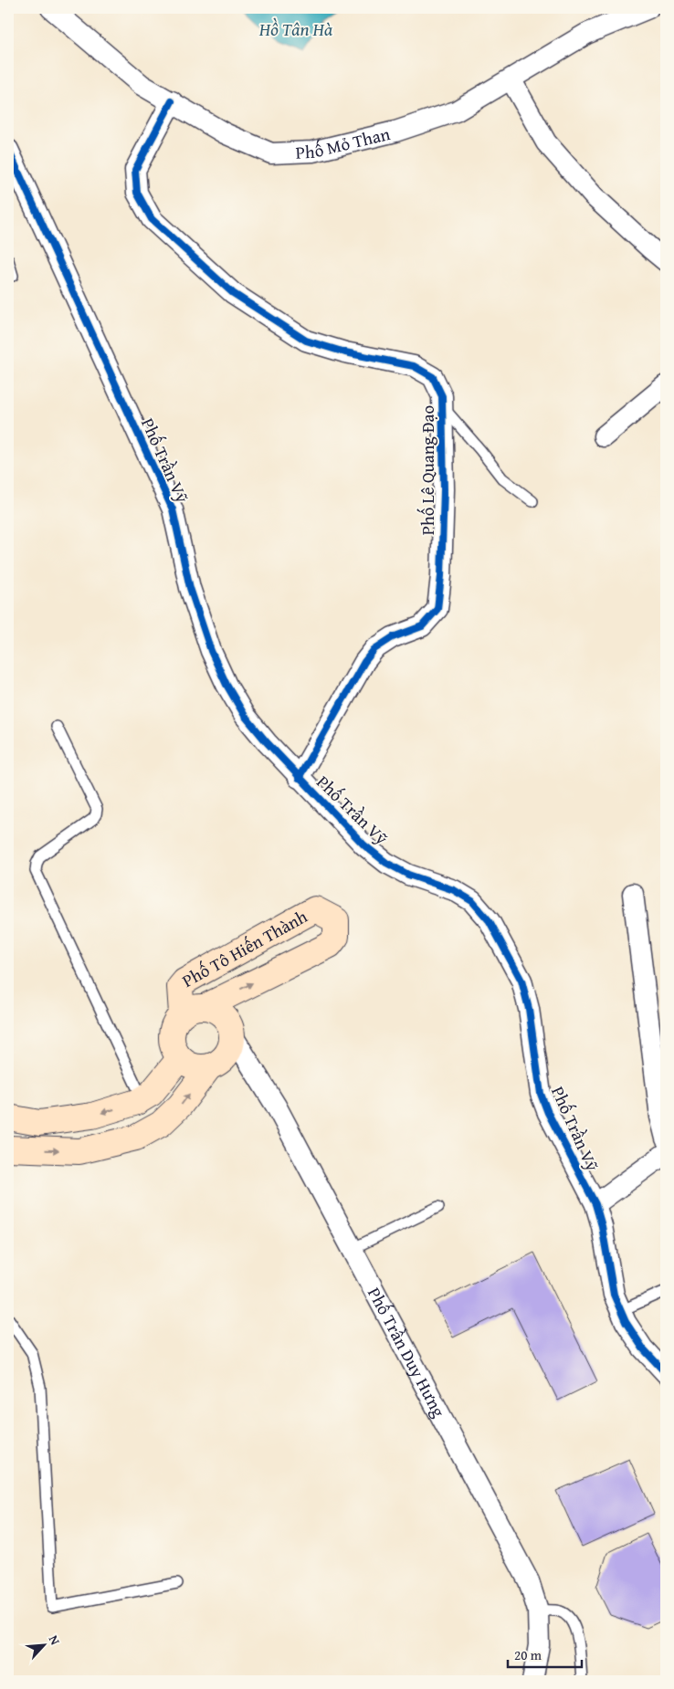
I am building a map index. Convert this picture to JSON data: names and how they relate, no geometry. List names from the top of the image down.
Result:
{
  "streets": {
    "street": [
      "Phố Mỏ Than",
      "Phố Trần Vỹ",
      "Phố Lê Quang Đạo",
      "Phố Tô Hiến Thành",
      "Phố Trần Duy Hưng"
    ]
  },
  "crossings": [
    ["Phố Mỏ Than", "Phố Lê Quang Đạo"],
    ["Phố Trần Vỹ", "Phố Lê Quang Đạo"],
    ["Phố Tô Hiến Thành", "Phố Trần Duy Hưng"]
  ],
  "water": ["Hồ Tân Hà"],
  "scale_bar": "20 m",
  "north": "top right"
}
